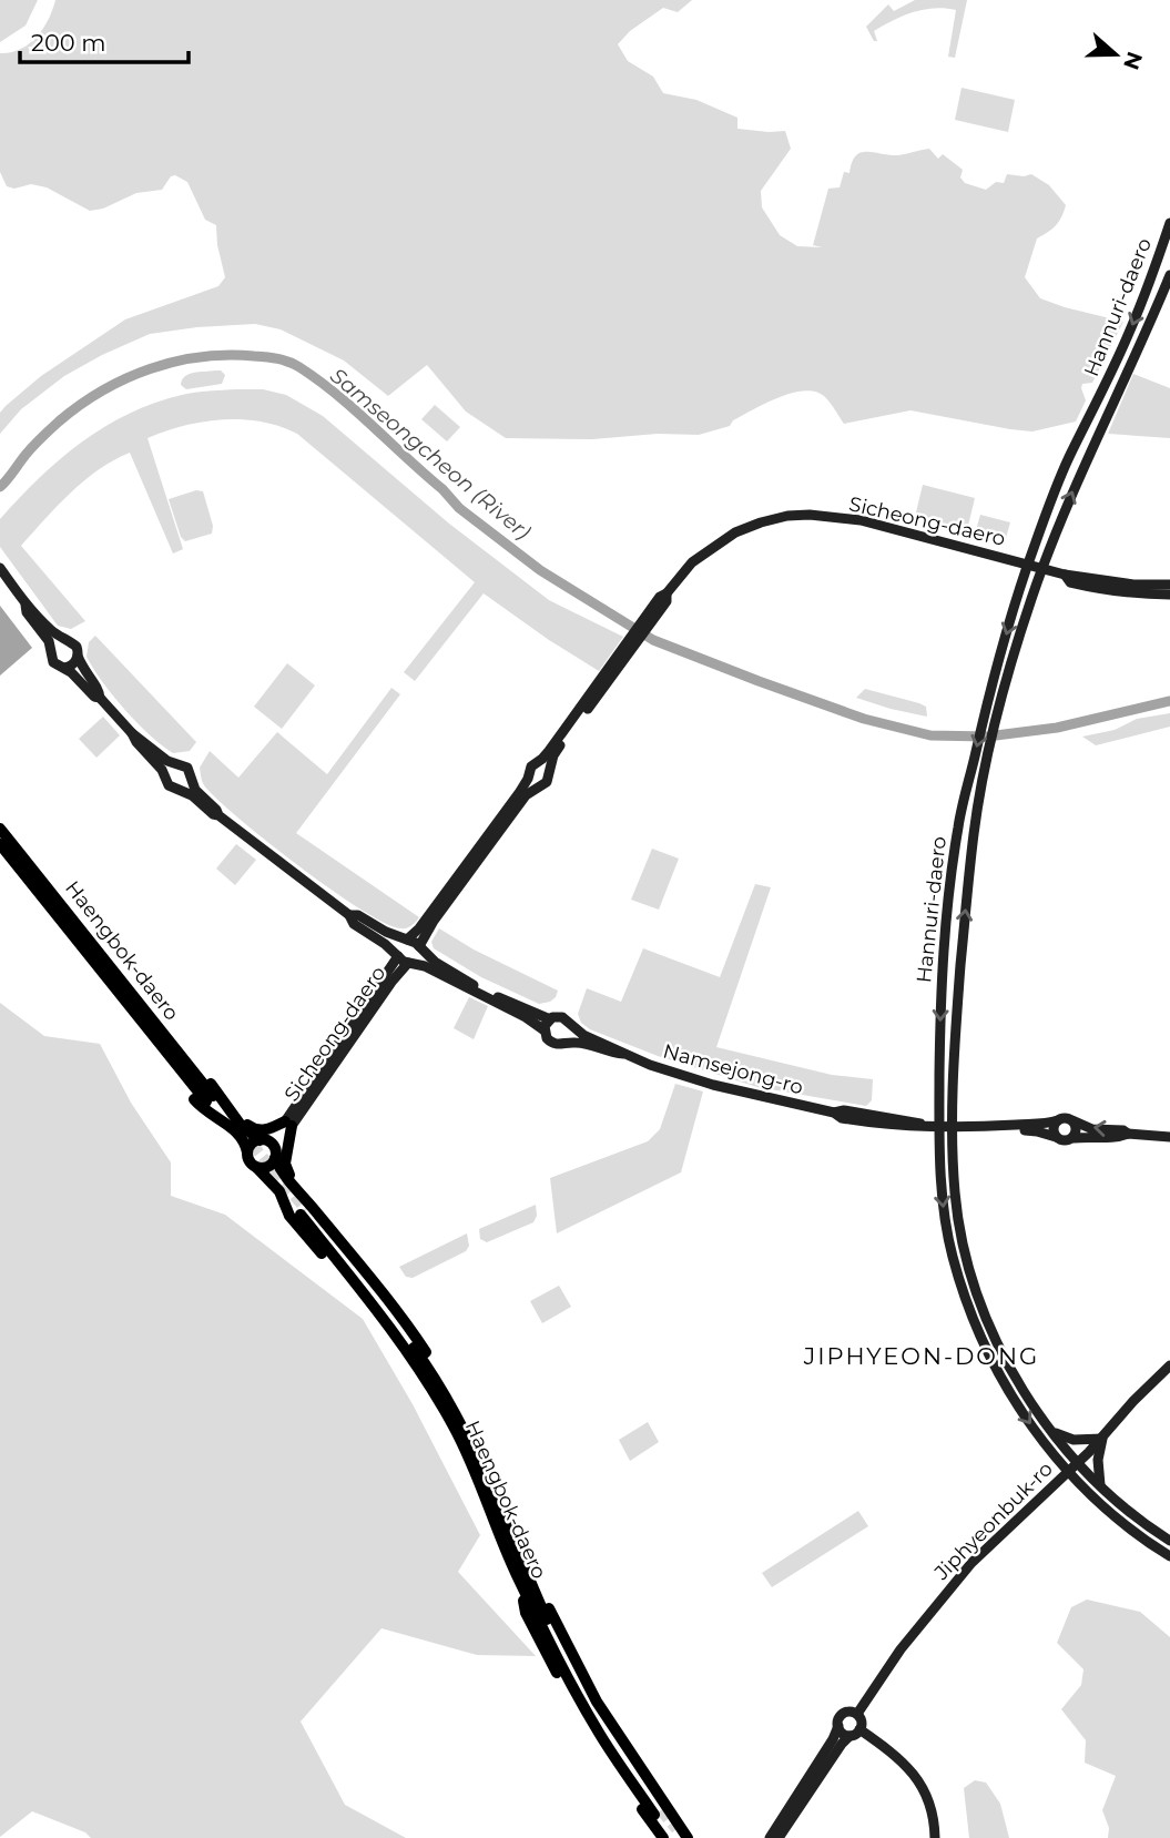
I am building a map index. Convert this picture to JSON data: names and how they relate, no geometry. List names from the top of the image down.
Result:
{
  "streets": {
    "highway": ["Haengbok-daero"],
    "street": [
      "Hannuri-daero",
      "Sicheong-daero",
      "Namsejong-ro",
      "Jiphyeonbuk-ro"
    ]
  },
  "crossings": [
    ["Hannuri-daero", "Sicheong-daero"],
    ["Hannuri-daero", "Namsejong-ro"],
    ["Hannuri-daero", "Jiphyeonbuk-ro"]
  ],
  "districts": ["JIPHYEON-DONG"],
  "water": ["Samseongcheon (River)"],
  "scale_bar": "200 m",
  "north": "right"
}
